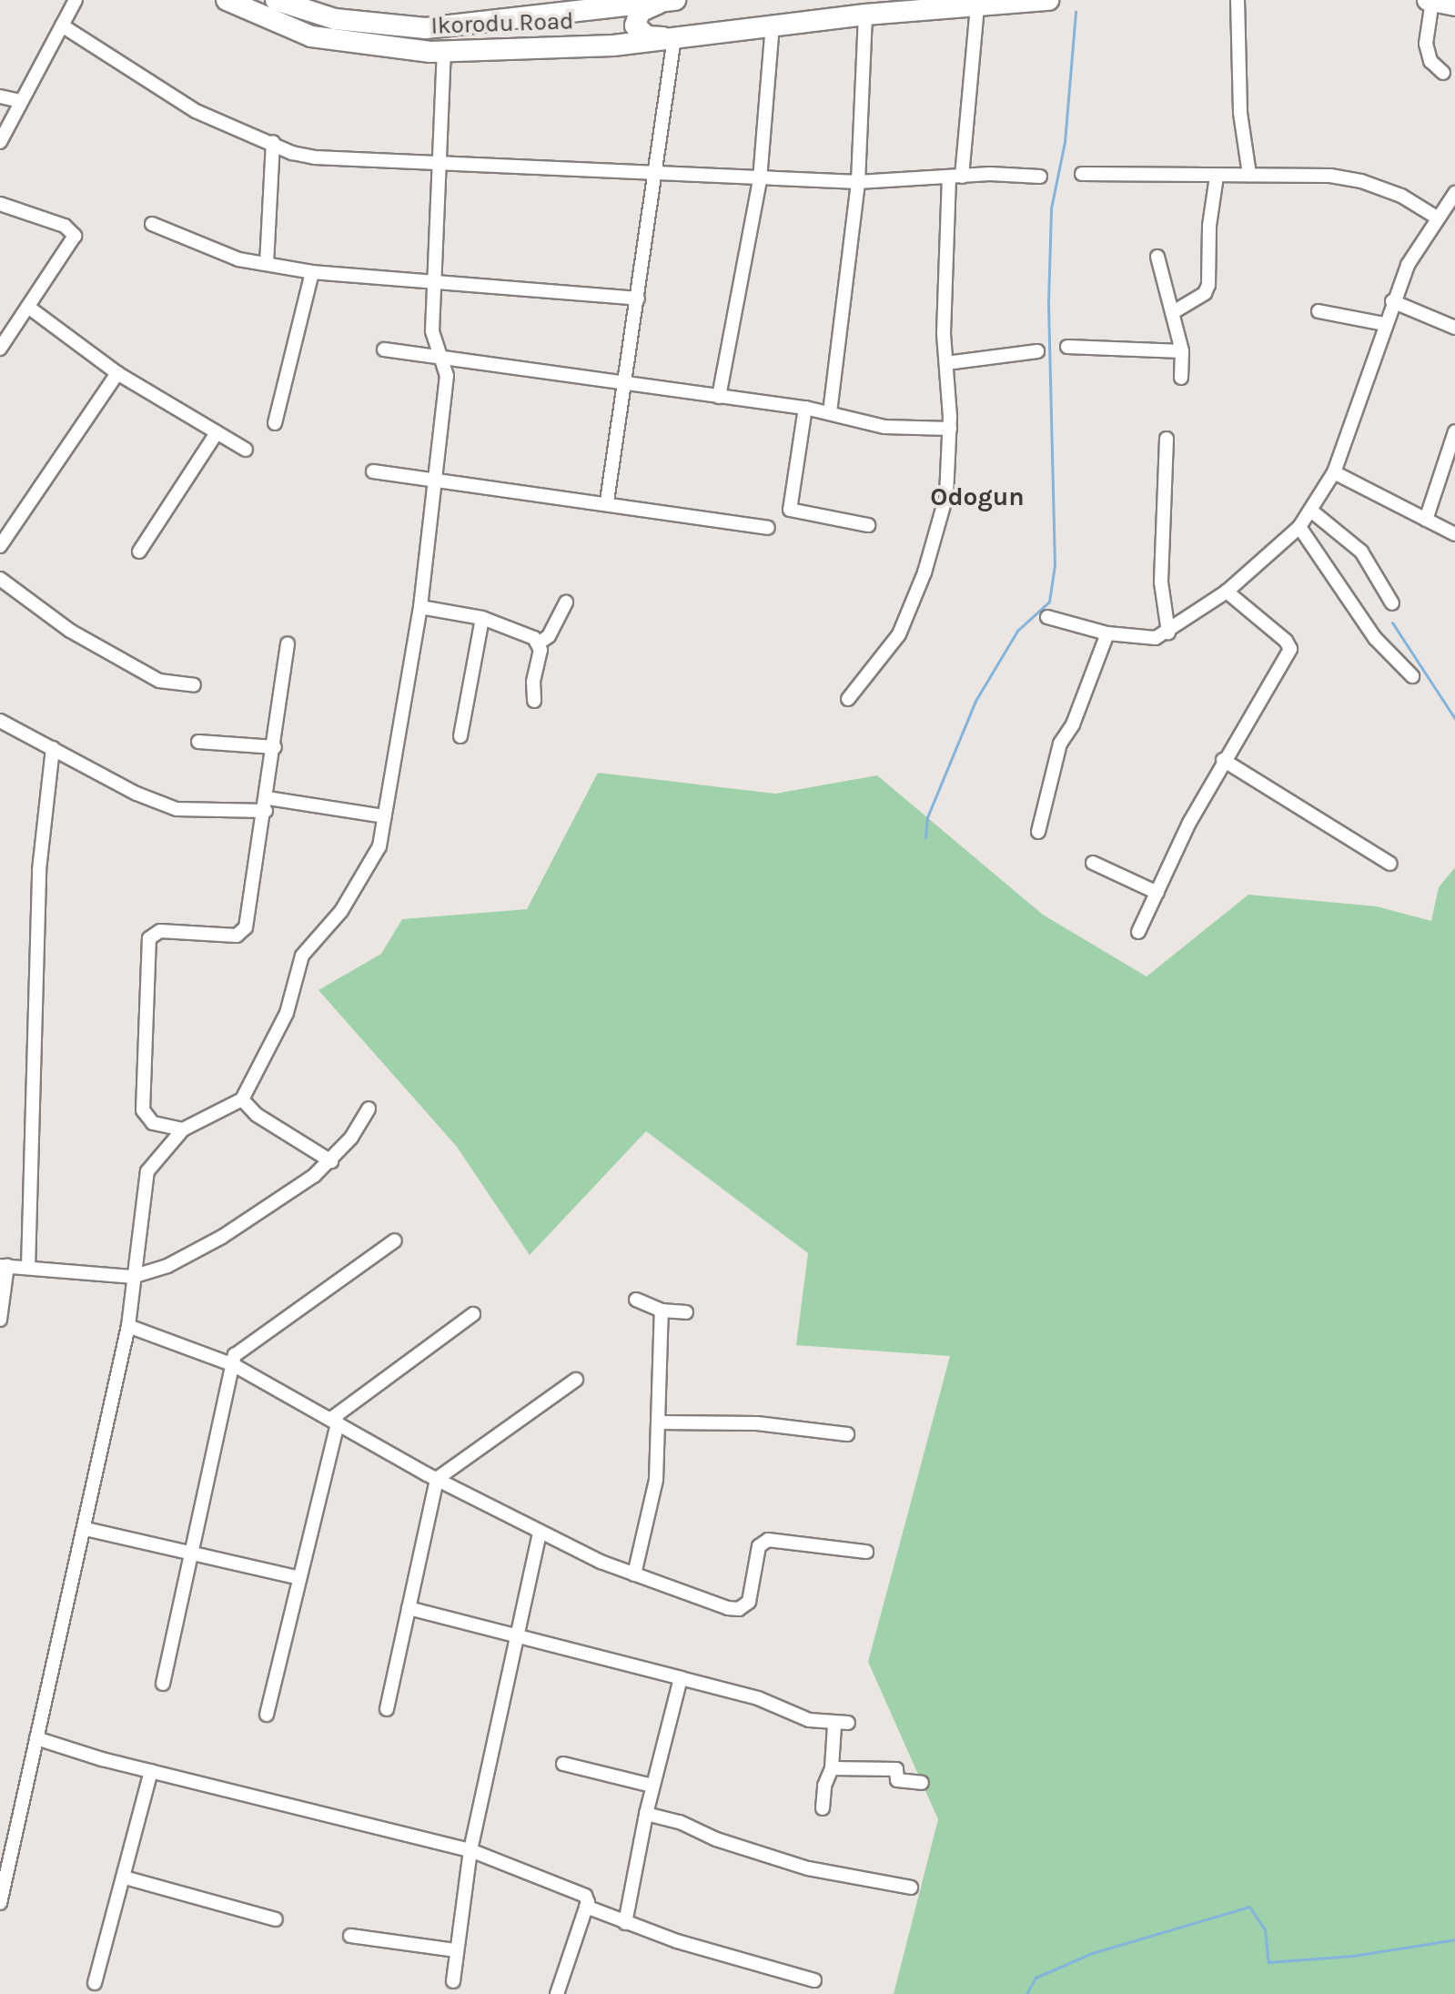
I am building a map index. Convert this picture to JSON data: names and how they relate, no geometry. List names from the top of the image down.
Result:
{
  "streets": {
    "highway": ["Ikorodu Road"]
  },
  "districts": ["Odogun"]
}
